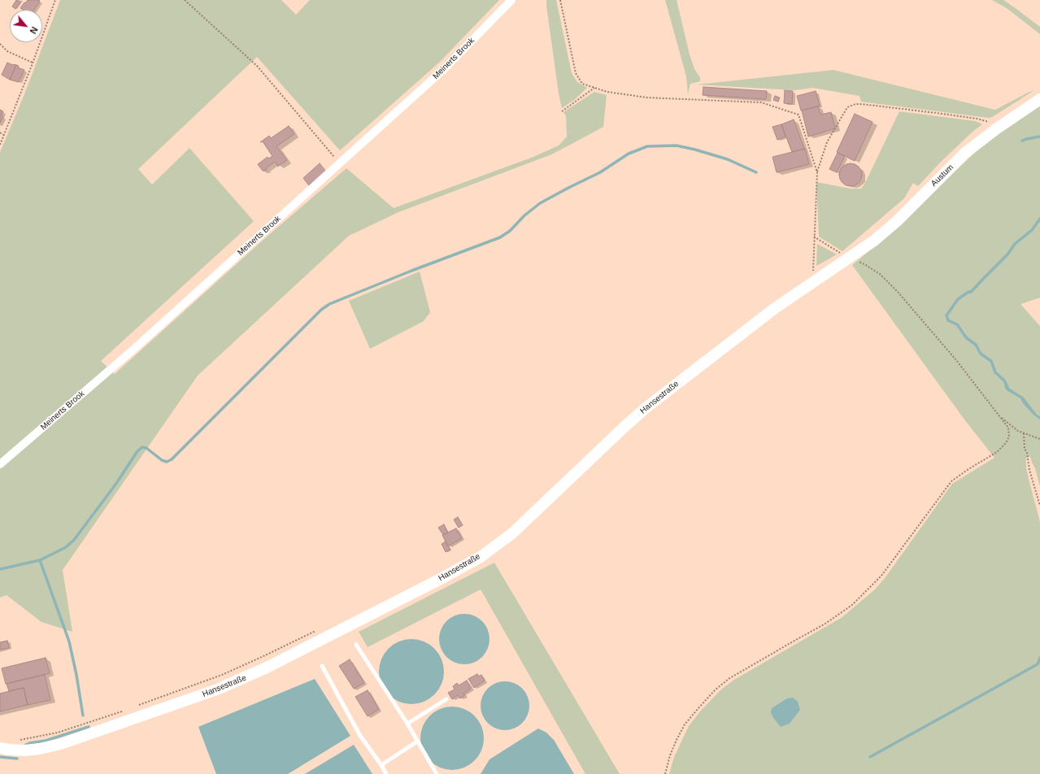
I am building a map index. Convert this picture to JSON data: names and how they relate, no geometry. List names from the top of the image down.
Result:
{
  "streets": {
    "street": ["Meinerts Brook", "Austum", "Hansestraße"]
  },
  "crossings": [
    ["Austum", "Hansestraße"]
  ],
  "north": "bottom right"
}
